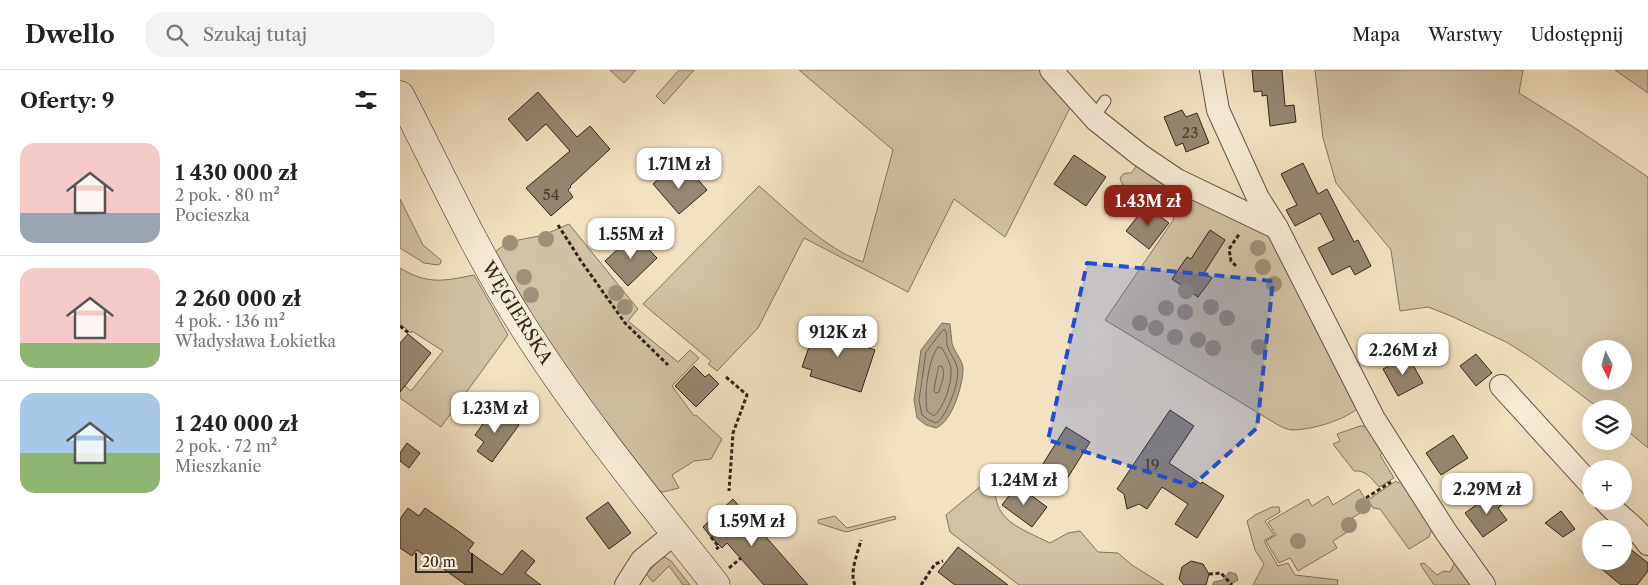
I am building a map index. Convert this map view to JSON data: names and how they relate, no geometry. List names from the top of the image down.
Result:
{
  "streets": {
    "main road": ["WĘGIERSKA"]
  },
  "house_numbers": ["23", "54", "19"],
  "scale_bar": "20 m",
  "north": "bottom",
  "page": {
    "header": "Dwello",
    "search": "Szukaj tutaj",
    "nav": ["Mapa", "Warstwy", "Udostępnij"],
    "heading": "Oferty: 9",
    "list": [
      {
        "name": "1 430 000 zł",
        "note": "2 pok. · 80 m² · Pocieszka"
      },
      {
        "name": "2 260 000 zł",
        "note": "4 pok. · 136 m² · Władysława Łokietka"
      },
      {
        "name": "1 240 000 zł",
        "note": "2 pok. · 72 m² · Mieszkanie"
      }
    ],
    "price": [
      "1.71M zł",
      "1.43M zł",
      "1.55M zł",
      "912K zł",
      "2.26M zł",
      "1.23M zł",
      "1.24M zł",
      "2.29M zł",
      "1.59M zł"
    ],
    "map_buttons": ["+", "−"],
    "scale": "20 m"
  }
}
